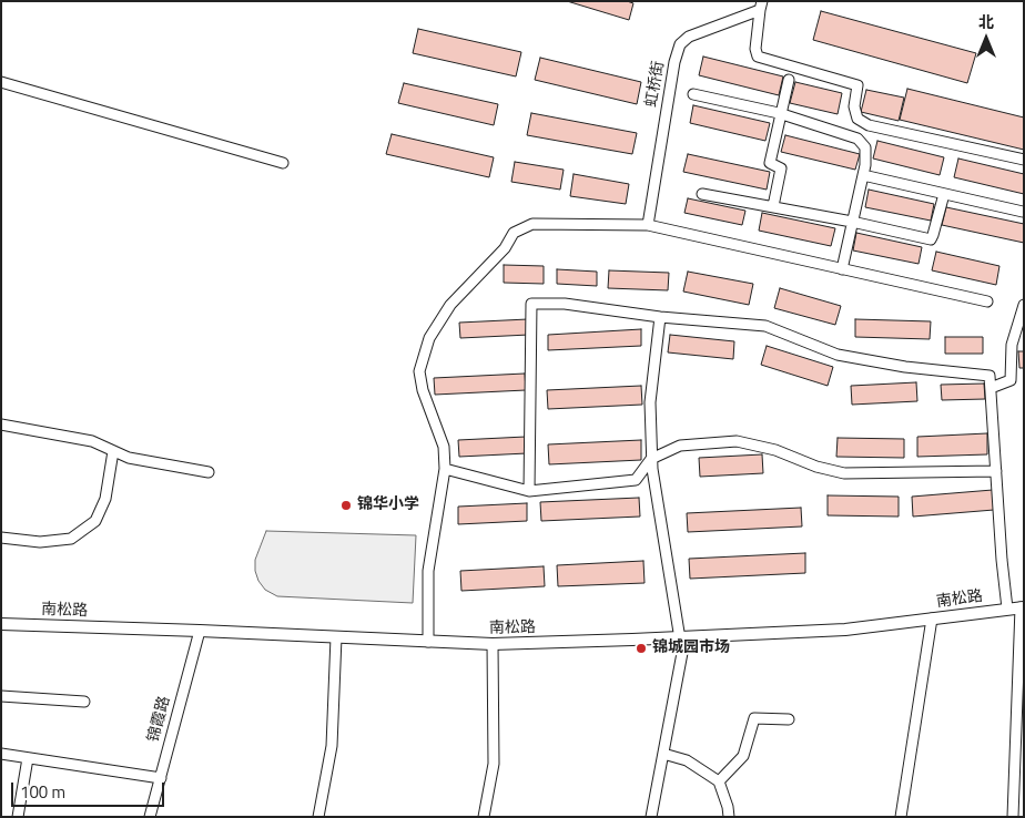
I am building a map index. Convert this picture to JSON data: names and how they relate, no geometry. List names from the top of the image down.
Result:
{
  "streets": {
    "street": ["虹桥街", "南松路", "锦霞路"]
  },
  "crossings": [
    ["南松路", "锦霞路"]
  ],
  "places": ["锦华小学", "锦城园市场"],
  "scale_bar": "100 m",
  "north": "top"
}
